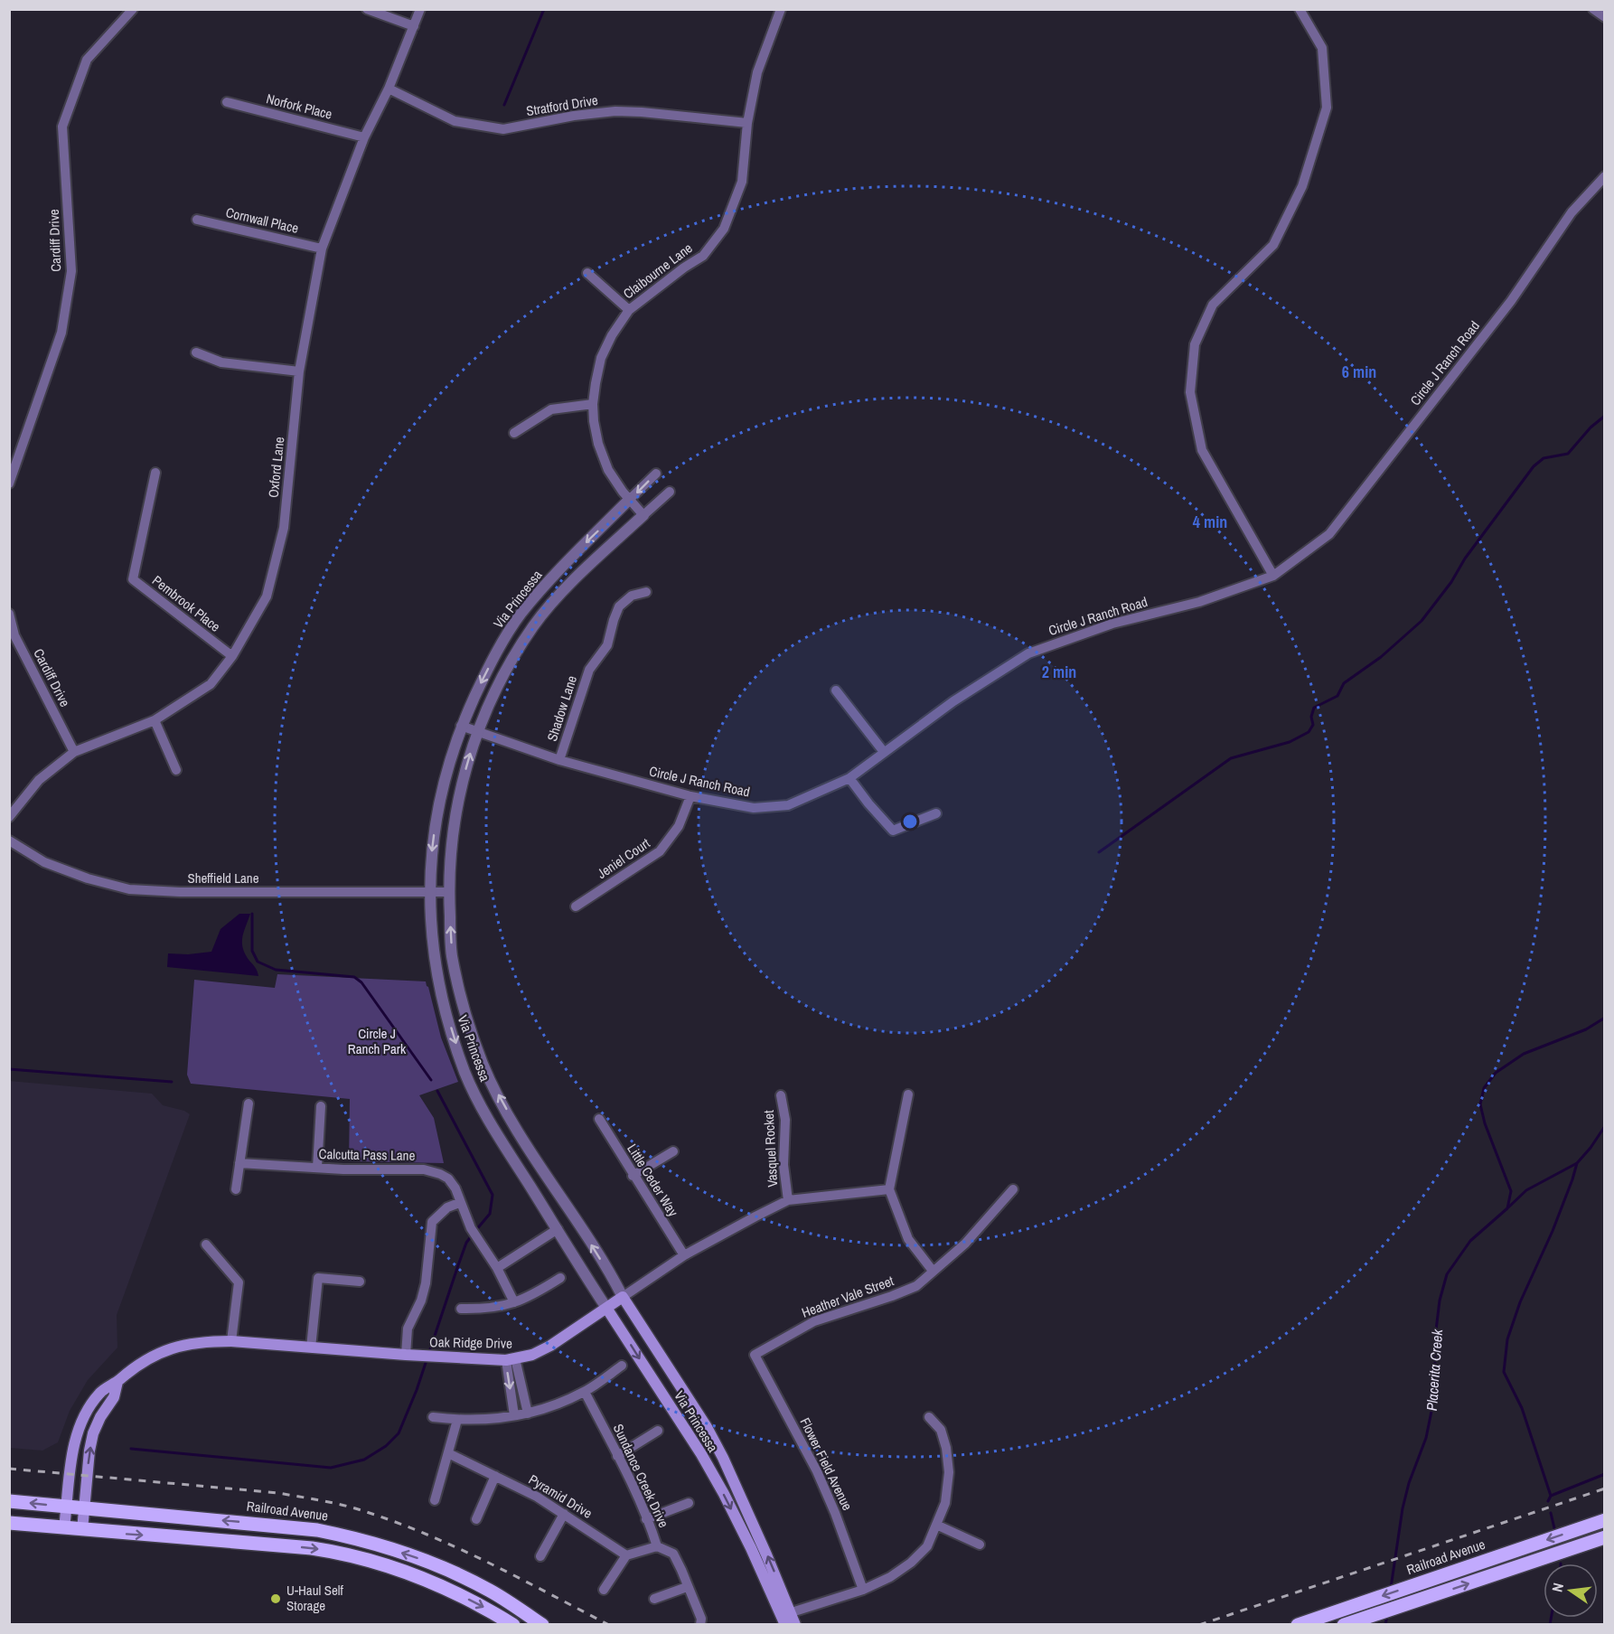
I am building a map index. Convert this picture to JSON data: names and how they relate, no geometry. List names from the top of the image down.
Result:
{
  "streets": {
    "main road": ["Via Princessa", "Oak Ridge Drive", "Railroad Avenue"],
    "street": [
      "Stratford Drive",
      "Norfork Place",
      "Cornwall Place",
      "Cardiff Drive",
      "Claibourne Lane",
      "Circle J Ranch Road",
      "Oxford Lane",
      "Pembrook Place",
      "Shadow Lane",
      "Jeniel Court",
      "Sheffield Lane",
      "Vasquel Rocket",
      "Calcutta Pass Lane",
      "Little Ceder Way",
      "Heather Vale Street",
      "Flower Field Avenue",
      "Sundance Creek Drive",
      "Pyramid Drive"
    ]
  },
  "crossings": [
    ["Stratford Drive", "Claibourne Lane"],
    ["Stratford Drive", "Oxford Lane"],
    ["Norfork Place", "Oxford Lane"],
    ["Cornwall Place", "Oxford Lane"],
    ["Cardiff Drive", "Oxford Lane"],
    ["Claibourne Lane", "Via Princessa"],
    ["Circle J Ranch Road", "Via Princessa"],
    ["Circle J Ranch Road", "Shadow Lane"],
    ["Circle J Ranch Road", "Jeniel Court"],
    ["Oxford Lane", "Pembrook Place"],
    ["Via Princessa", "Sheffield Lane"],
    ["Via Princessa", "Oak Ridge Drive"],
    ["Vasquel Rocket", "Oak Ridge Drive"],
    ["Little Ceder Way", "Oak Ridge Drive"],
    ["Heather Vale Street", "Flower Field Avenue"],
    ["Oak Ridge Drive", "Railroad Avenue"]
  ],
  "water": ["Placerita Creek"],
  "parks": ["Circle J Ranch Park"],
  "places": ["U-Haul Self Storage"],
  "north": "left",
  "rings": ["6 min", "4 min", "2 min"]
}
